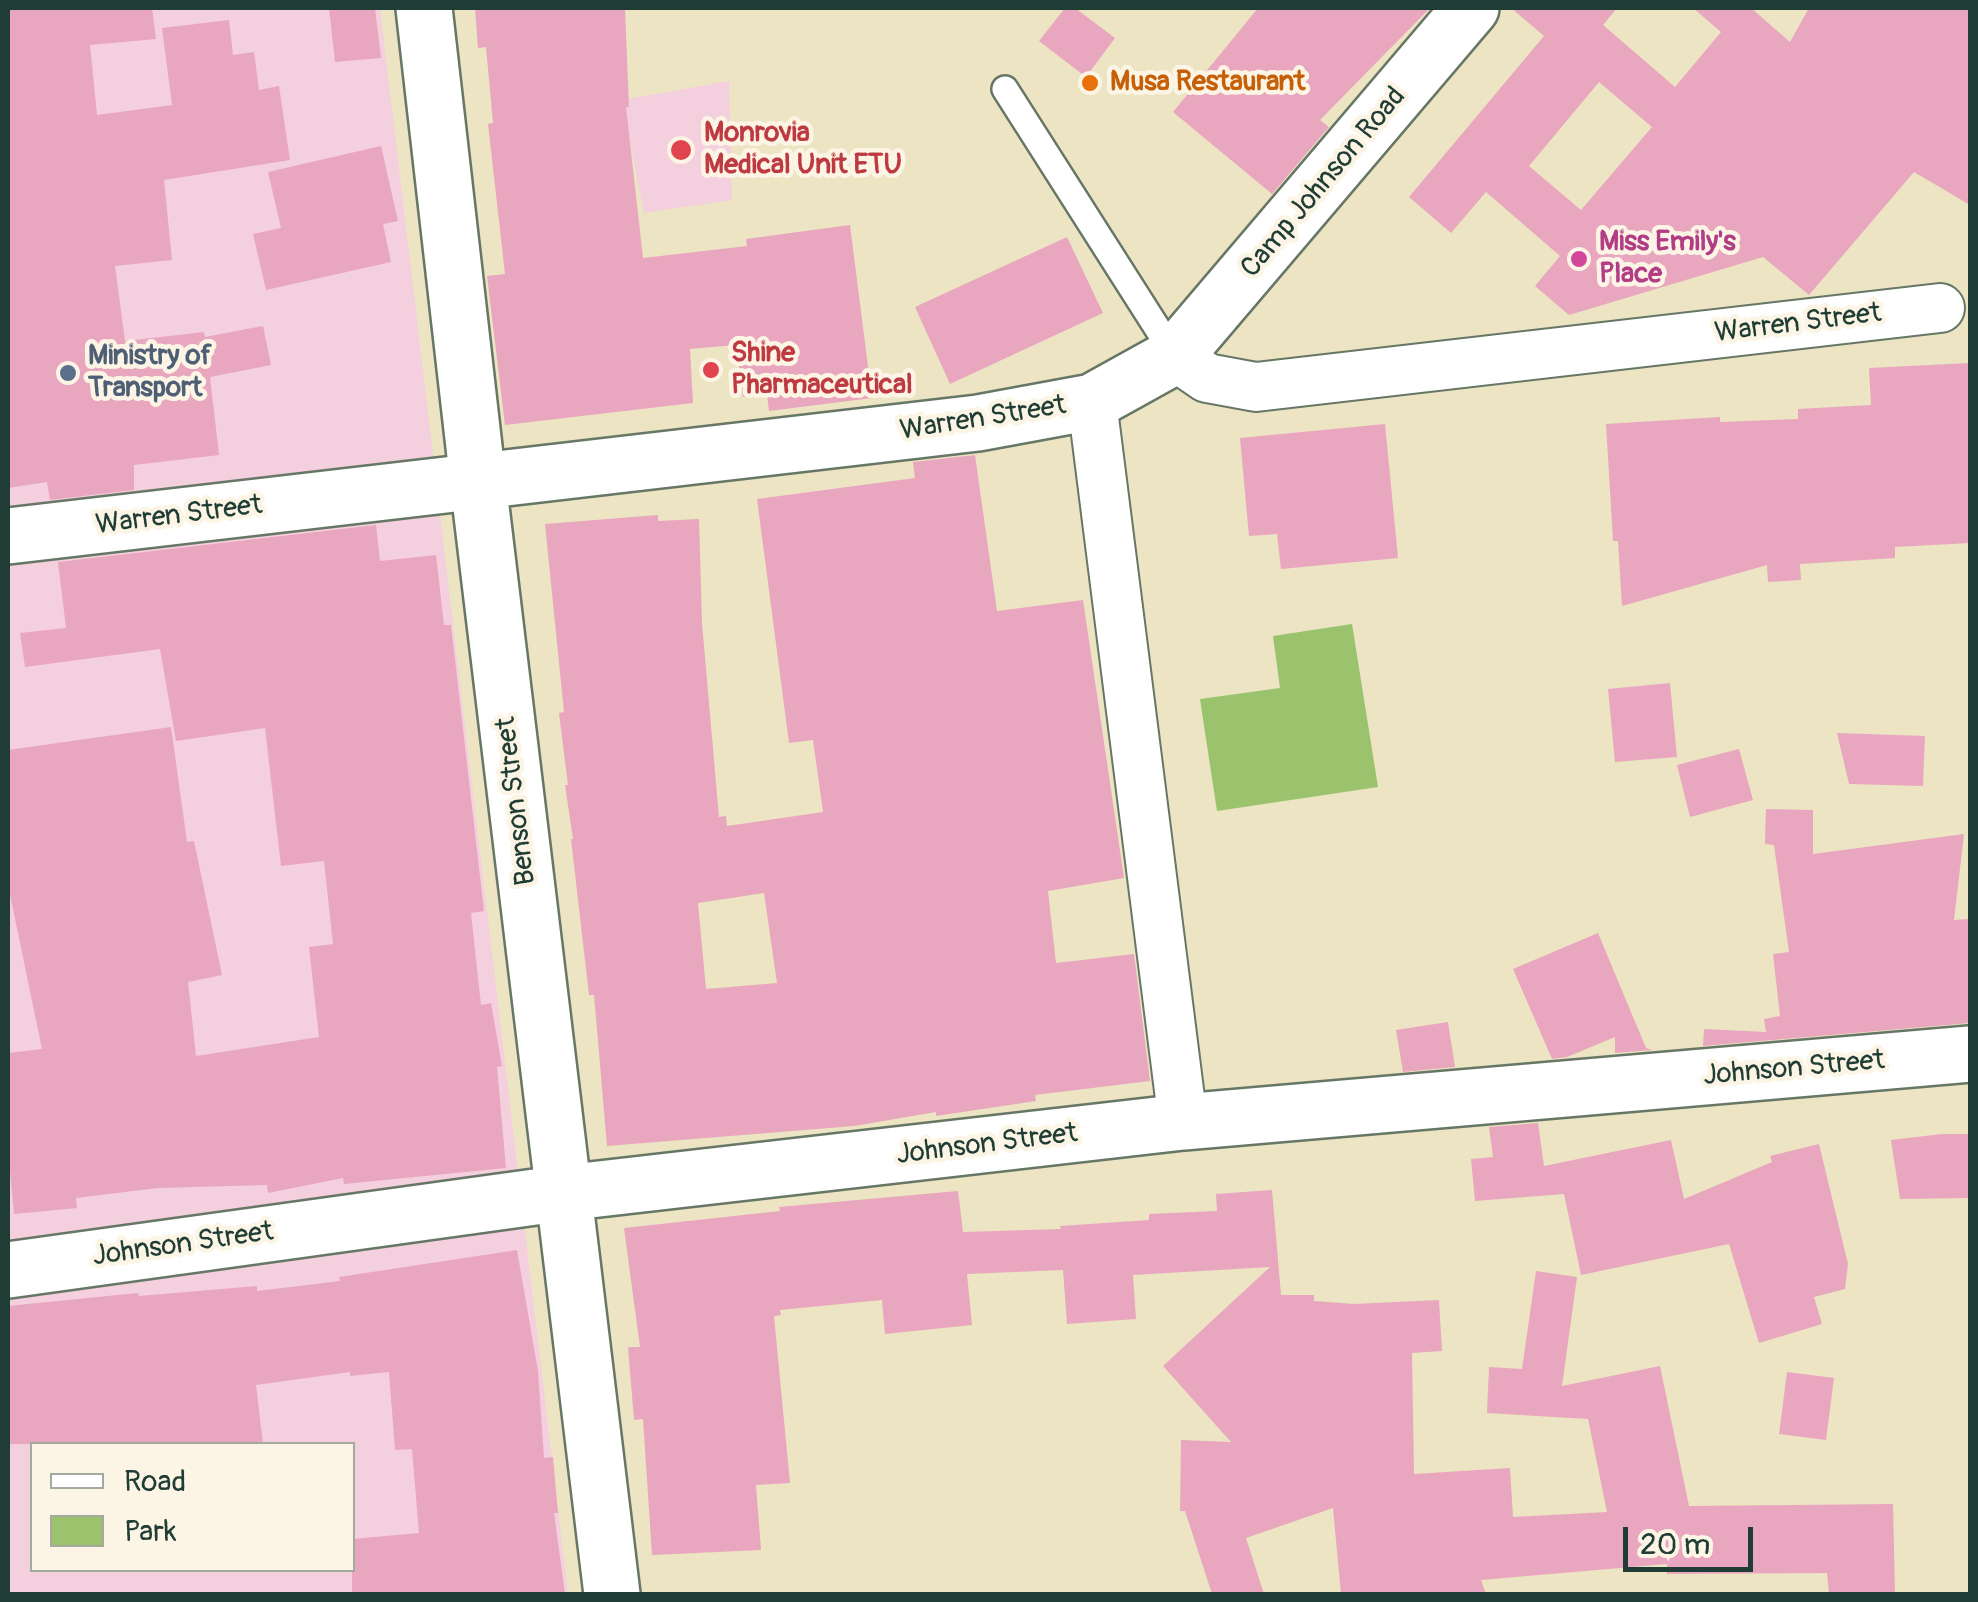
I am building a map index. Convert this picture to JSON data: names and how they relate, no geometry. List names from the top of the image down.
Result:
{
  "streets": {
    "street": [
      "Camp Johnson Road",
      "Warren Street",
      "Benson Street",
      "Johnson Street"
    ]
  },
  "crossings": [
    ["Camp Johnson Road", "Warren Street"],
    ["Warren Street", "Benson Street"],
    ["Benson Street", "Johnson Street"]
  ],
  "places": [
    "Musa Restaurant",
    "Monrovia Medical Unit ETU",
    "Miss Emily's Place",
    "Shine Pharmaceutical",
    "Ministry of Transport"
  ],
  "legend": ["Road", "Park"],
  "scale_bar": "20 m"
}
